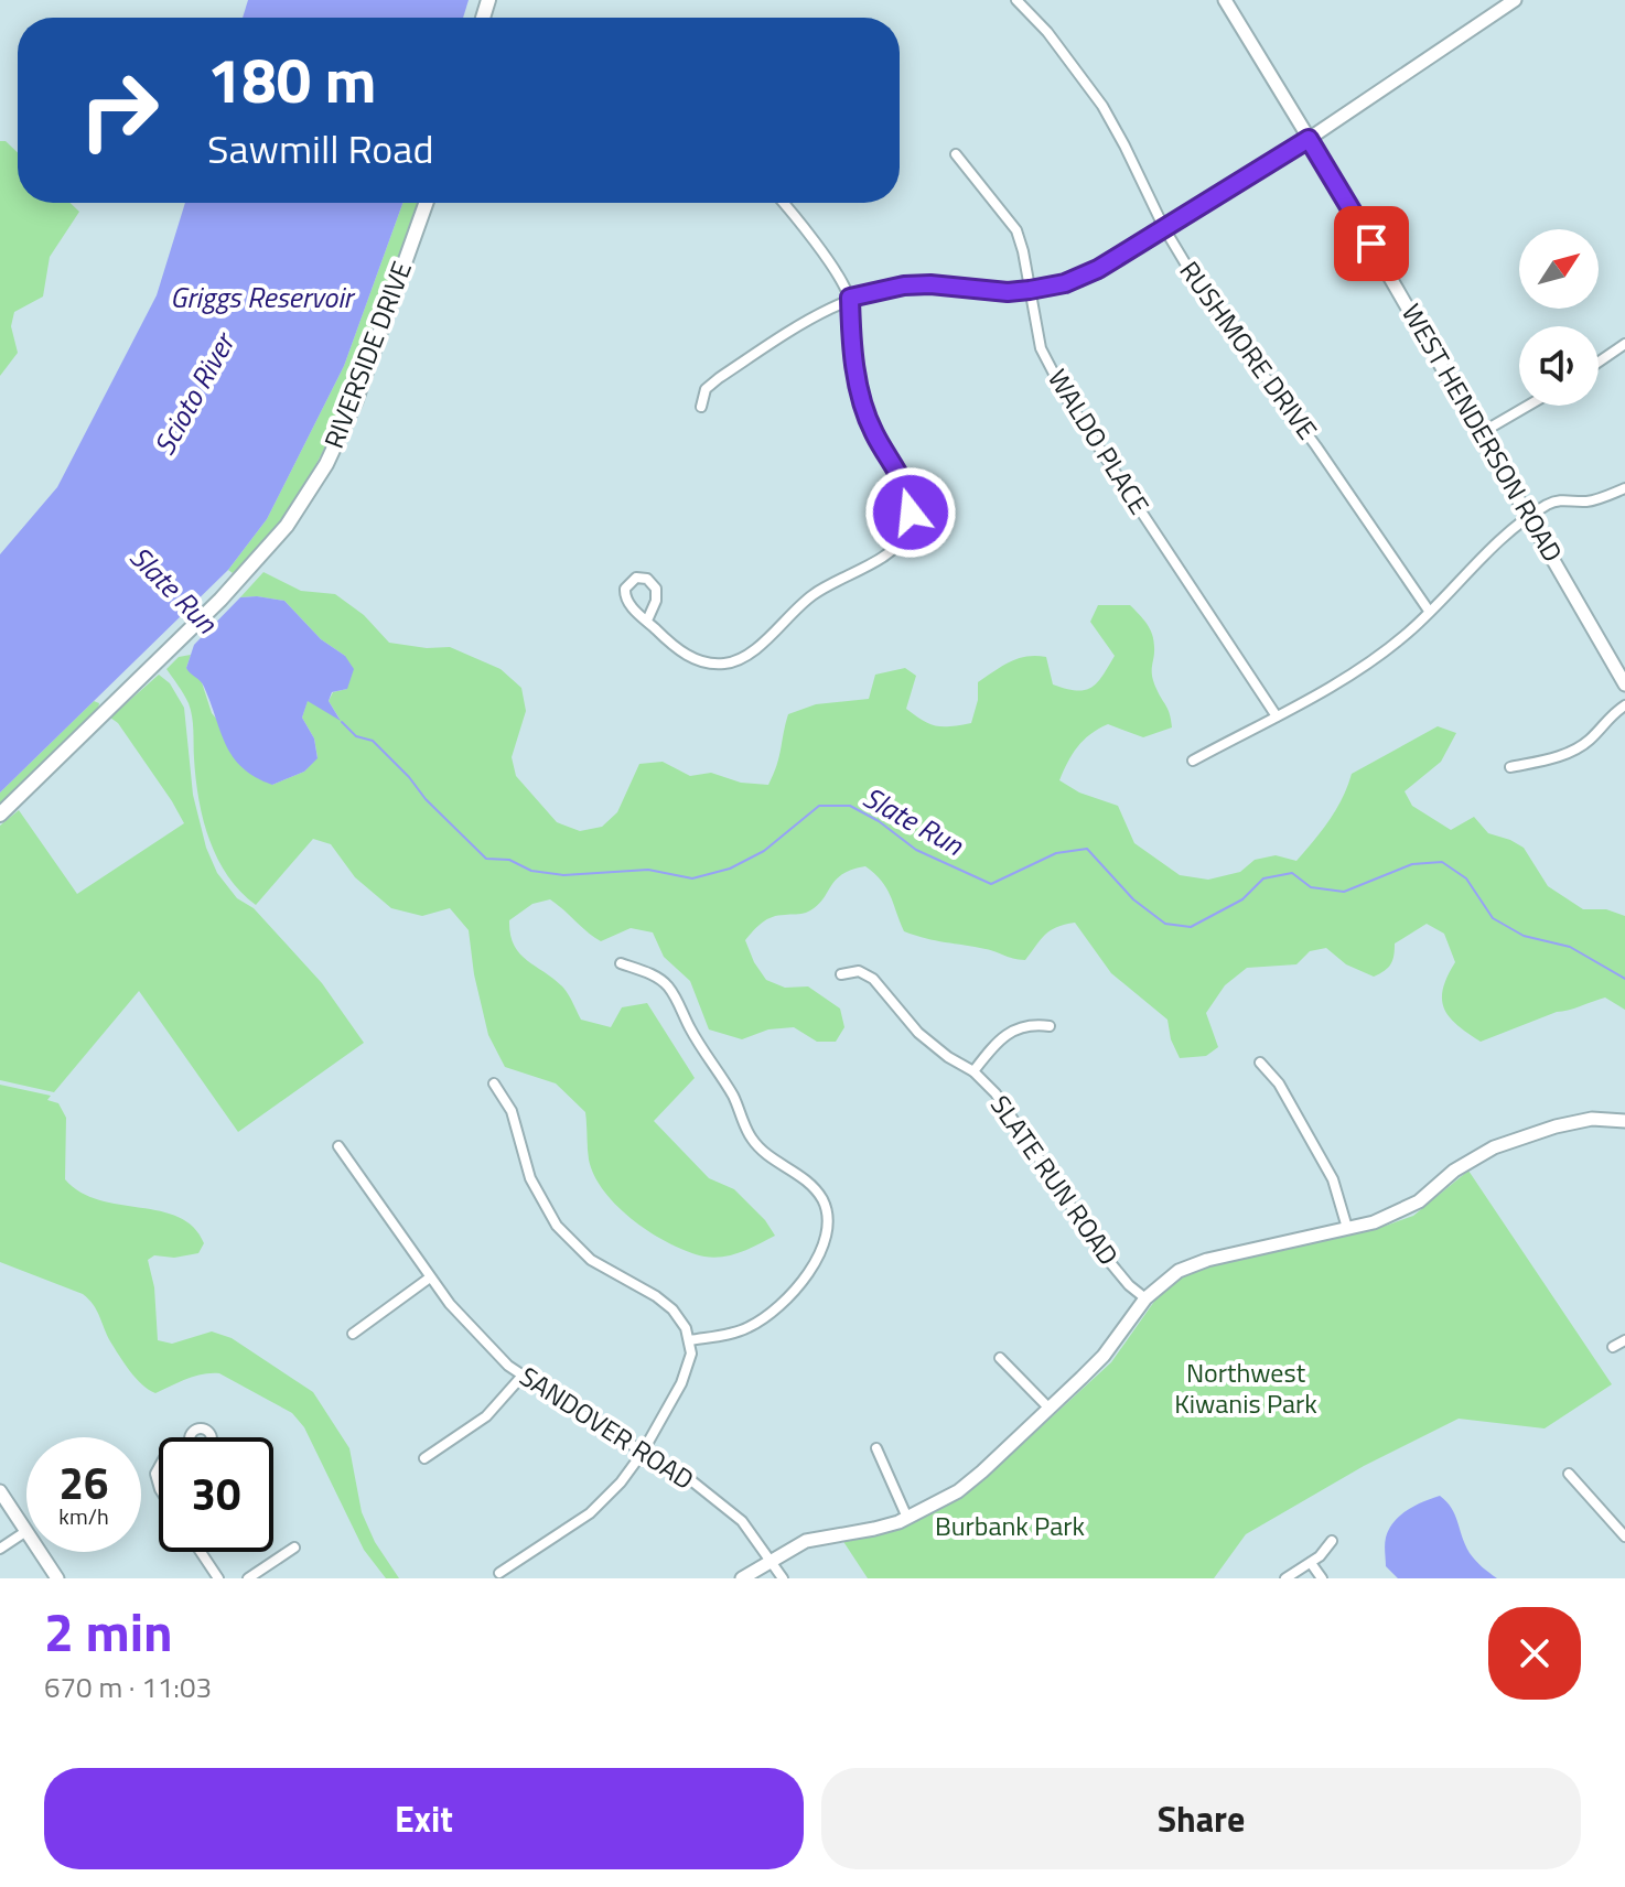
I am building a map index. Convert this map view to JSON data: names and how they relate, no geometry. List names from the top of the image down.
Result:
{
  "streets": {
    "main road": ["RIVERSIDE DRIVE"],
    "street": [
      "RUSHMORE DRIVE",
      "WEST HENDERSON ROAD",
      "WALDO PLACE",
      "SLATE RUN ROAD",
      "SANDOVER ROAD"
    ]
  },
  "water": ["Griggs Reservoir", "Scioto River", "Slate Run"],
  "parks": ["Northwest Kiwanis Park", "Burbank Park"],
  "north": "top right",
  "page": {
    "turn": ["180 m", "Sawmill Road"],
    "speed": "26 km/h",
    "limit": "30",
    "heading": ["2 min", "670 m · 11:03"],
    "buttons": ["Exit", "Share"]
  }
}
